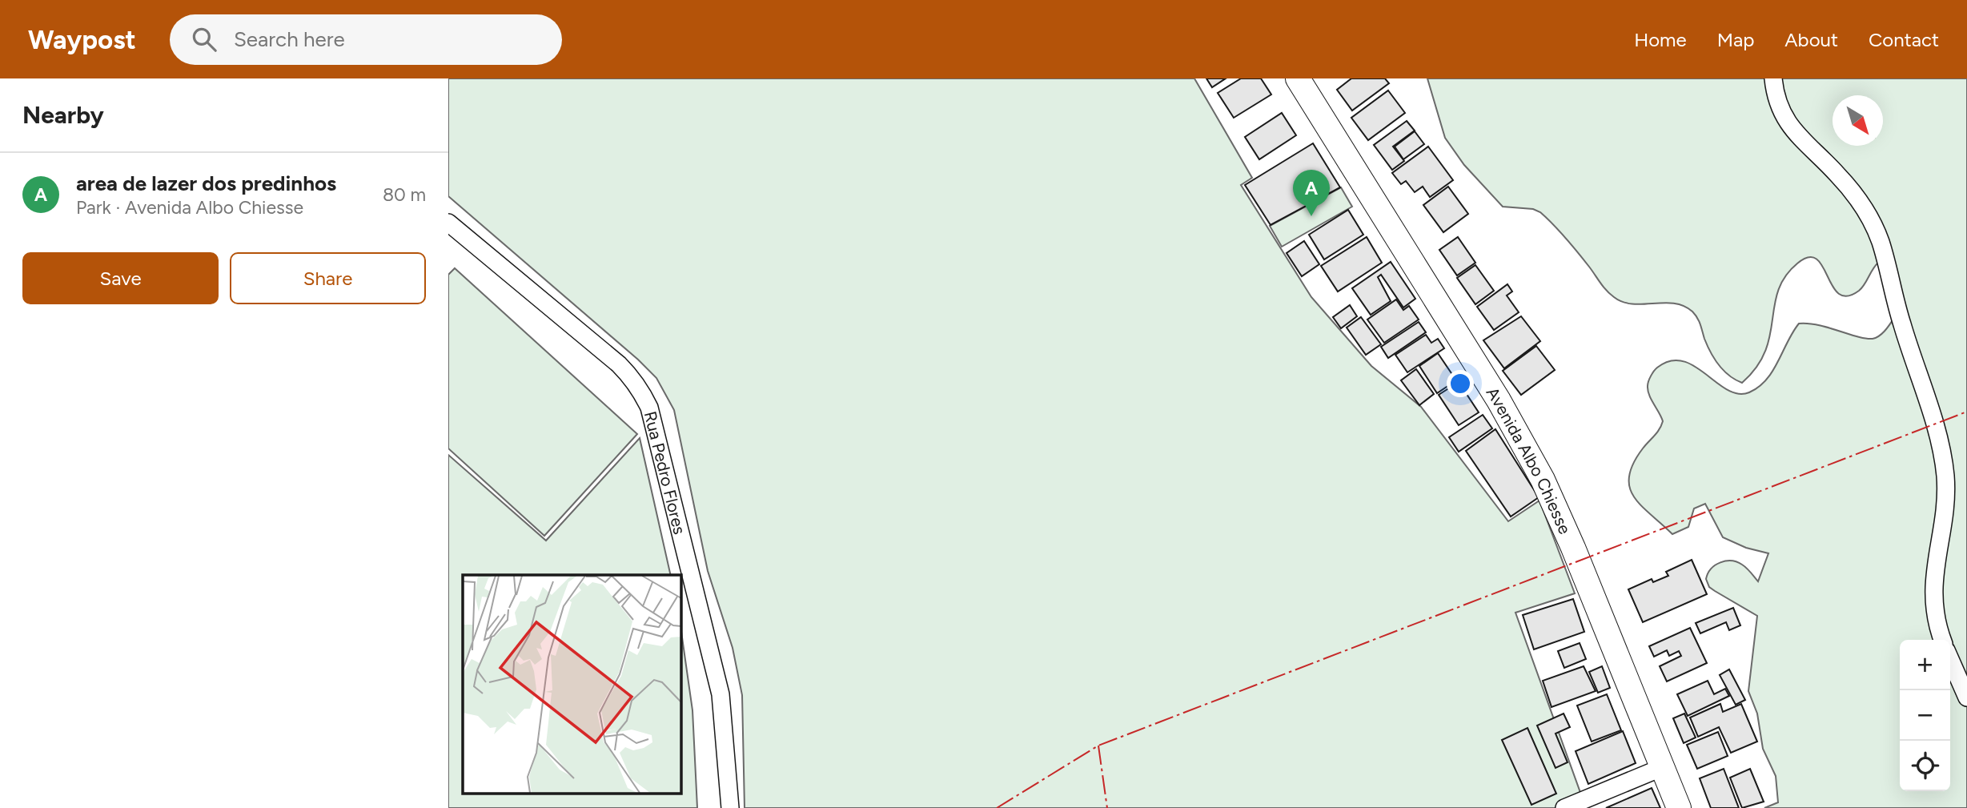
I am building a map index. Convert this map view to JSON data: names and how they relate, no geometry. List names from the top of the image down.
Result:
{
  "streets": {
    "street": ["Avenida Albo Chiesse", "Rua Pedro Flores"]
  },
  "north": "bottom right",
  "page": {
    "header": "Waypost",
    "search": "Search here",
    "nav": [
      "Home",
      "Map",
      "About",
      "Contact"
    ],
    "heading": "Nearby",
    "list": [
      {
        "mark": "A",
        "name": "area de lazer dos predinhos",
        "note": "Park · Avenida Albo Chiesse",
        "value": "80 m"
      }
    ],
    "pins": "A",
    "buttons": ["Save", "Share"],
    "map_buttons": ["+", "−"]
  }
}
